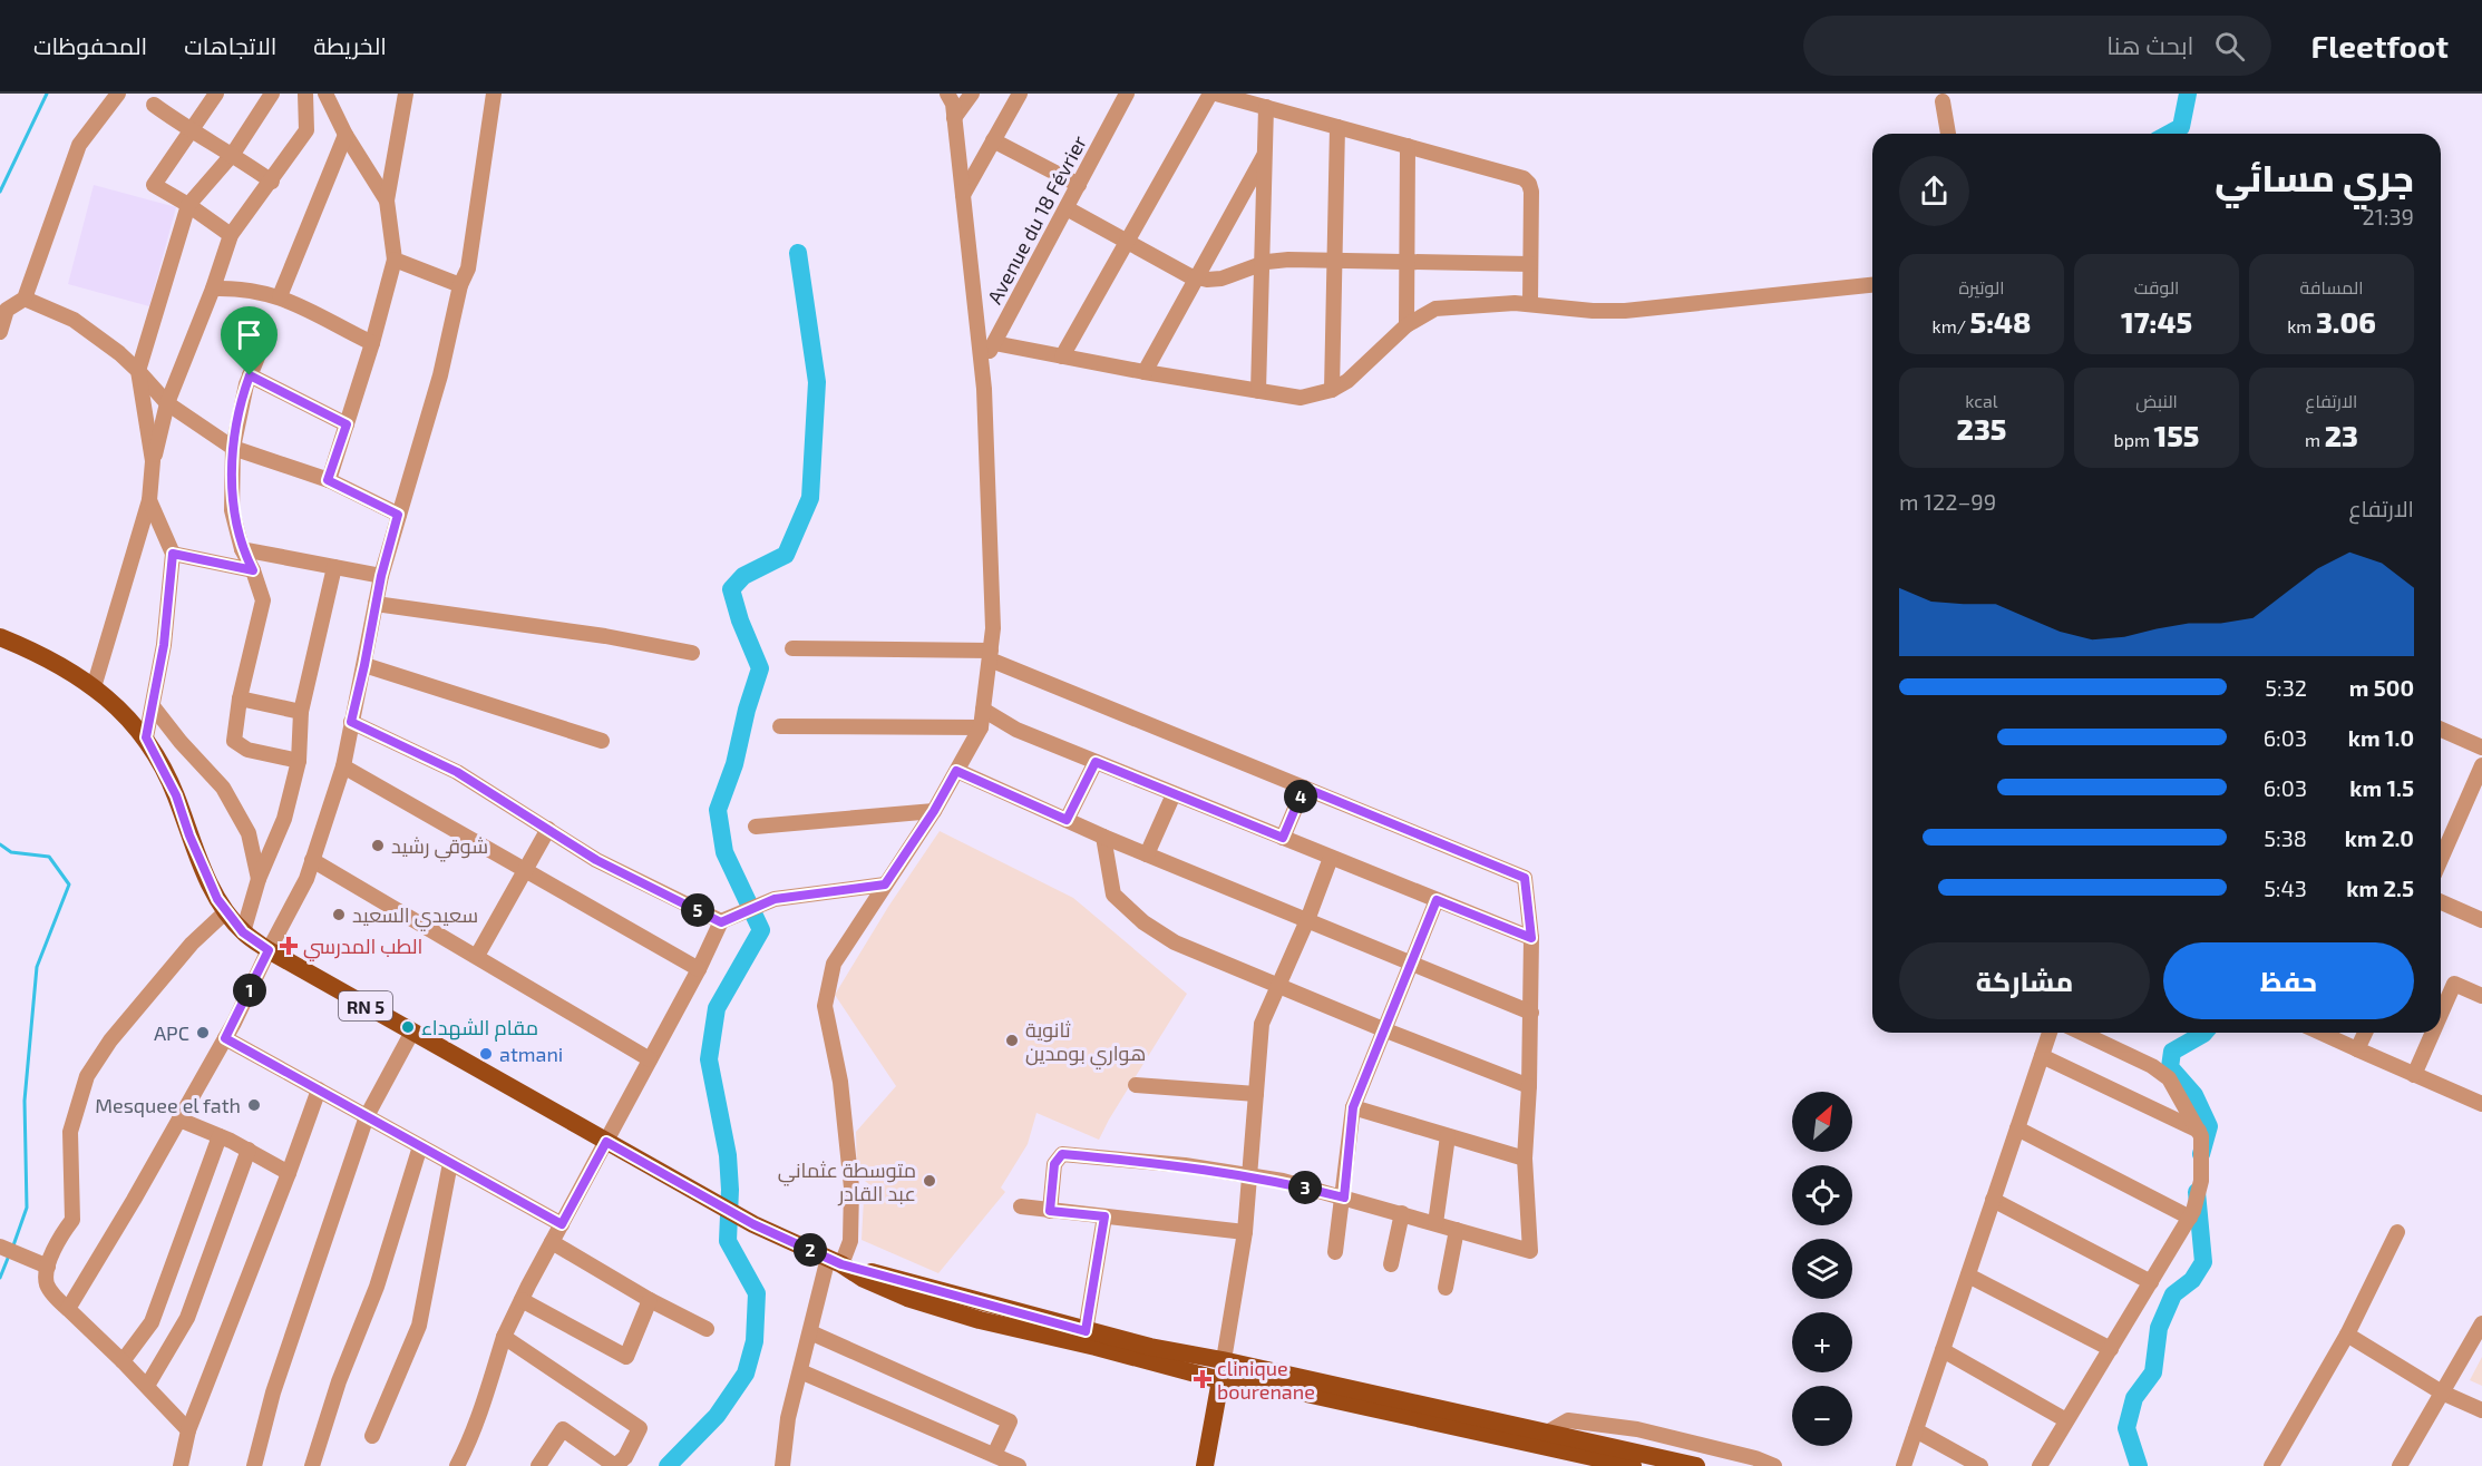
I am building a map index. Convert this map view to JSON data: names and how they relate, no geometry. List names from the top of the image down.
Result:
{
  "streets": {
    "main road": ["RN 5"],
    "street": ["Avenue du 18 Février"]
  },
  "places": {
    "other": [
      "شوقي رشيد",
      "سعيدي السعيد",
      "مقام الشهداء",
      "APC",
      "ثانوية هواري بومدين",
      "atmani",
      "Mesquee el fath",
      "متوسطة عثماني عبد القادر"
    ],
    "health": ["الطب المدرسي", "clinique bourenane"]
  },
  "north": "top right",
  "page": {
    "header": "Fleetfoot",
    "search": "ابحث هنا",
    "nav": ["الخريطة", "الاتجاهات", "المحفوظات"],
    "heading": ["جري مسائي", "21:39"],
    "stats": [
      ["المسافة", "3.06 km"],
      ["الوقت", "17:45"],
      ["الوتيرة", "5:48 /km"],
      ["الارتفاع", "23 m"],
      ["النبض", "155 bpm"],
      ["kcal", "235"]
    ],
    "chart": ["الارتفاع", "99–122 m"],
    "list": [
      {
        "name": "500 m",
        "note": "5:32"
      },
      {
        "name": "1.0 km",
        "note": "6:03"
      },
      {
        "name": "1.5 km",
        "note": "6:03"
      },
      {
        "name": "2.0 km",
        "note": "5:38"
      },
      {
        "name": "2.5 km",
        "note": "5:43"
      }
    ],
    "pins": [
      "4",
      "5",
      "1",
      "3",
      "2"
    ],
    "buttons": ["حفظ", "مشاركة"],
    "map_buttons": ["+", "−"]
  }
}
